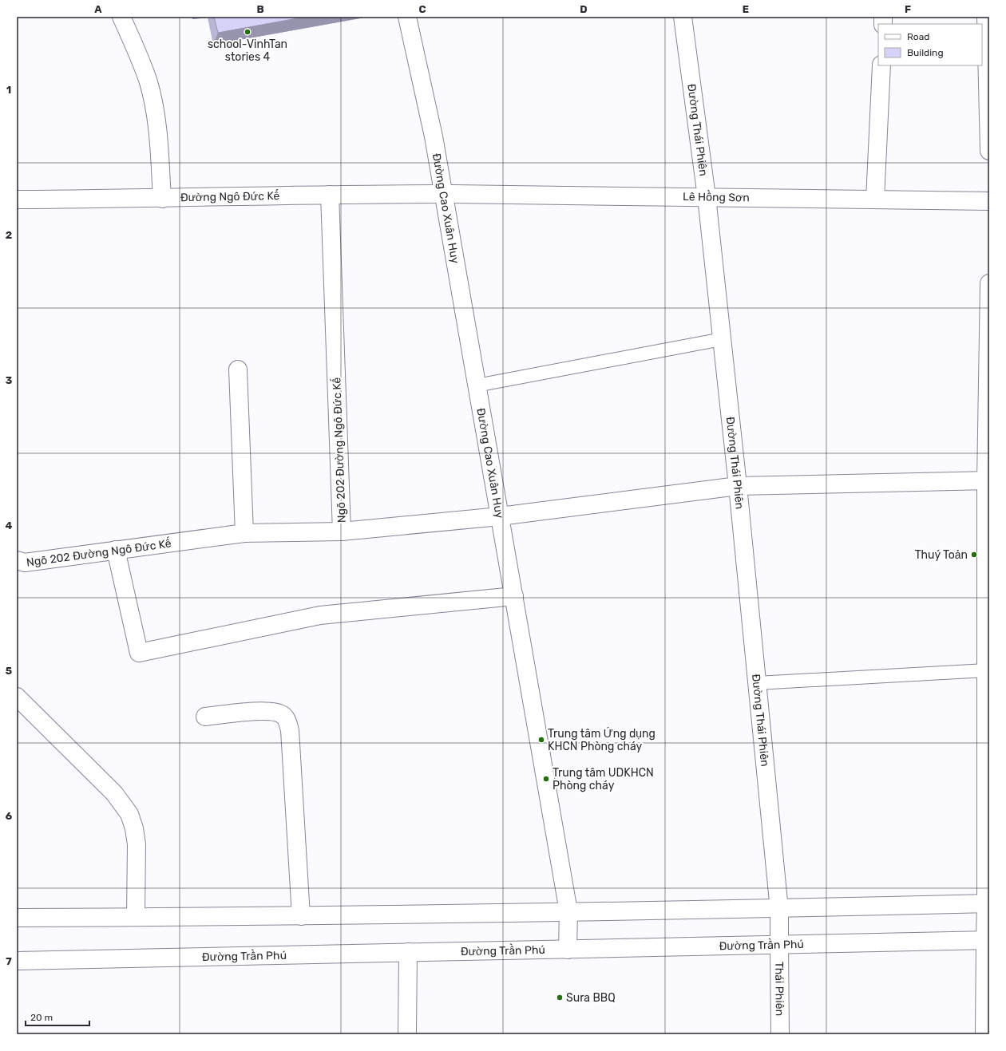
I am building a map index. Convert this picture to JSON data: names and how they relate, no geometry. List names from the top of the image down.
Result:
{
  "streets": {
    "street": [
      "Đường Thái Phiên",
      "Đường Ngô Đức Kế",
      "Lê Hồng Sơn",
      "Đường Cao Xuân Huy",
      "Ngõ 202 Đường Ngô Đức Kế",
      "Đường Trần Phú",
      "Thái Phiên"
    ]
  },
  "crossings": [
    ["Đường Thái Phiên", "Lê Hồng Sơn"],
    ["Đường Thái Phiên", "Đường Trần Phú"],
    ["Đường Thái Phiên", "Thái Phiên"],
    ["Đường Ngô Đức Kế", "Lê Hồng Sơn"],
    ["Đường Ngô Đức Kế", "Đường Cao Xuân Huy"],
    ["Đường Ngô Đức Kế", "Ngõ 202 Đường Ngô Đức Kế"],
    ["Lê Hồng Sơn", "Đường Cao Xuân Huy"],
    ["Đường Cao Xuân Huy", "Đường Trần Phú"],
    ["Đường Trần Phú", "Thái Phiên"]
  ],
  "places": [
    "school-VinhTan stories 4",
    "Thuý Toản",
    "Trung tâm Ứng dụng KHCN Phòng cháy",
    "Trung tâm UDKHCN Phòng cháy",
    "Sura BBQ"
  ],
  "legend": ["Road", "Building"],
  "scale_bar": "20 m",
  "grid": {
    "columns": [
      "A",
      "B",
      "C",
      "D",
      "E",
      "F"
    ],
    "rows": [
      "1",
      "2",
      "3",
      "4",
      "5",
      "6",
      "7"
    ]
  }
}
